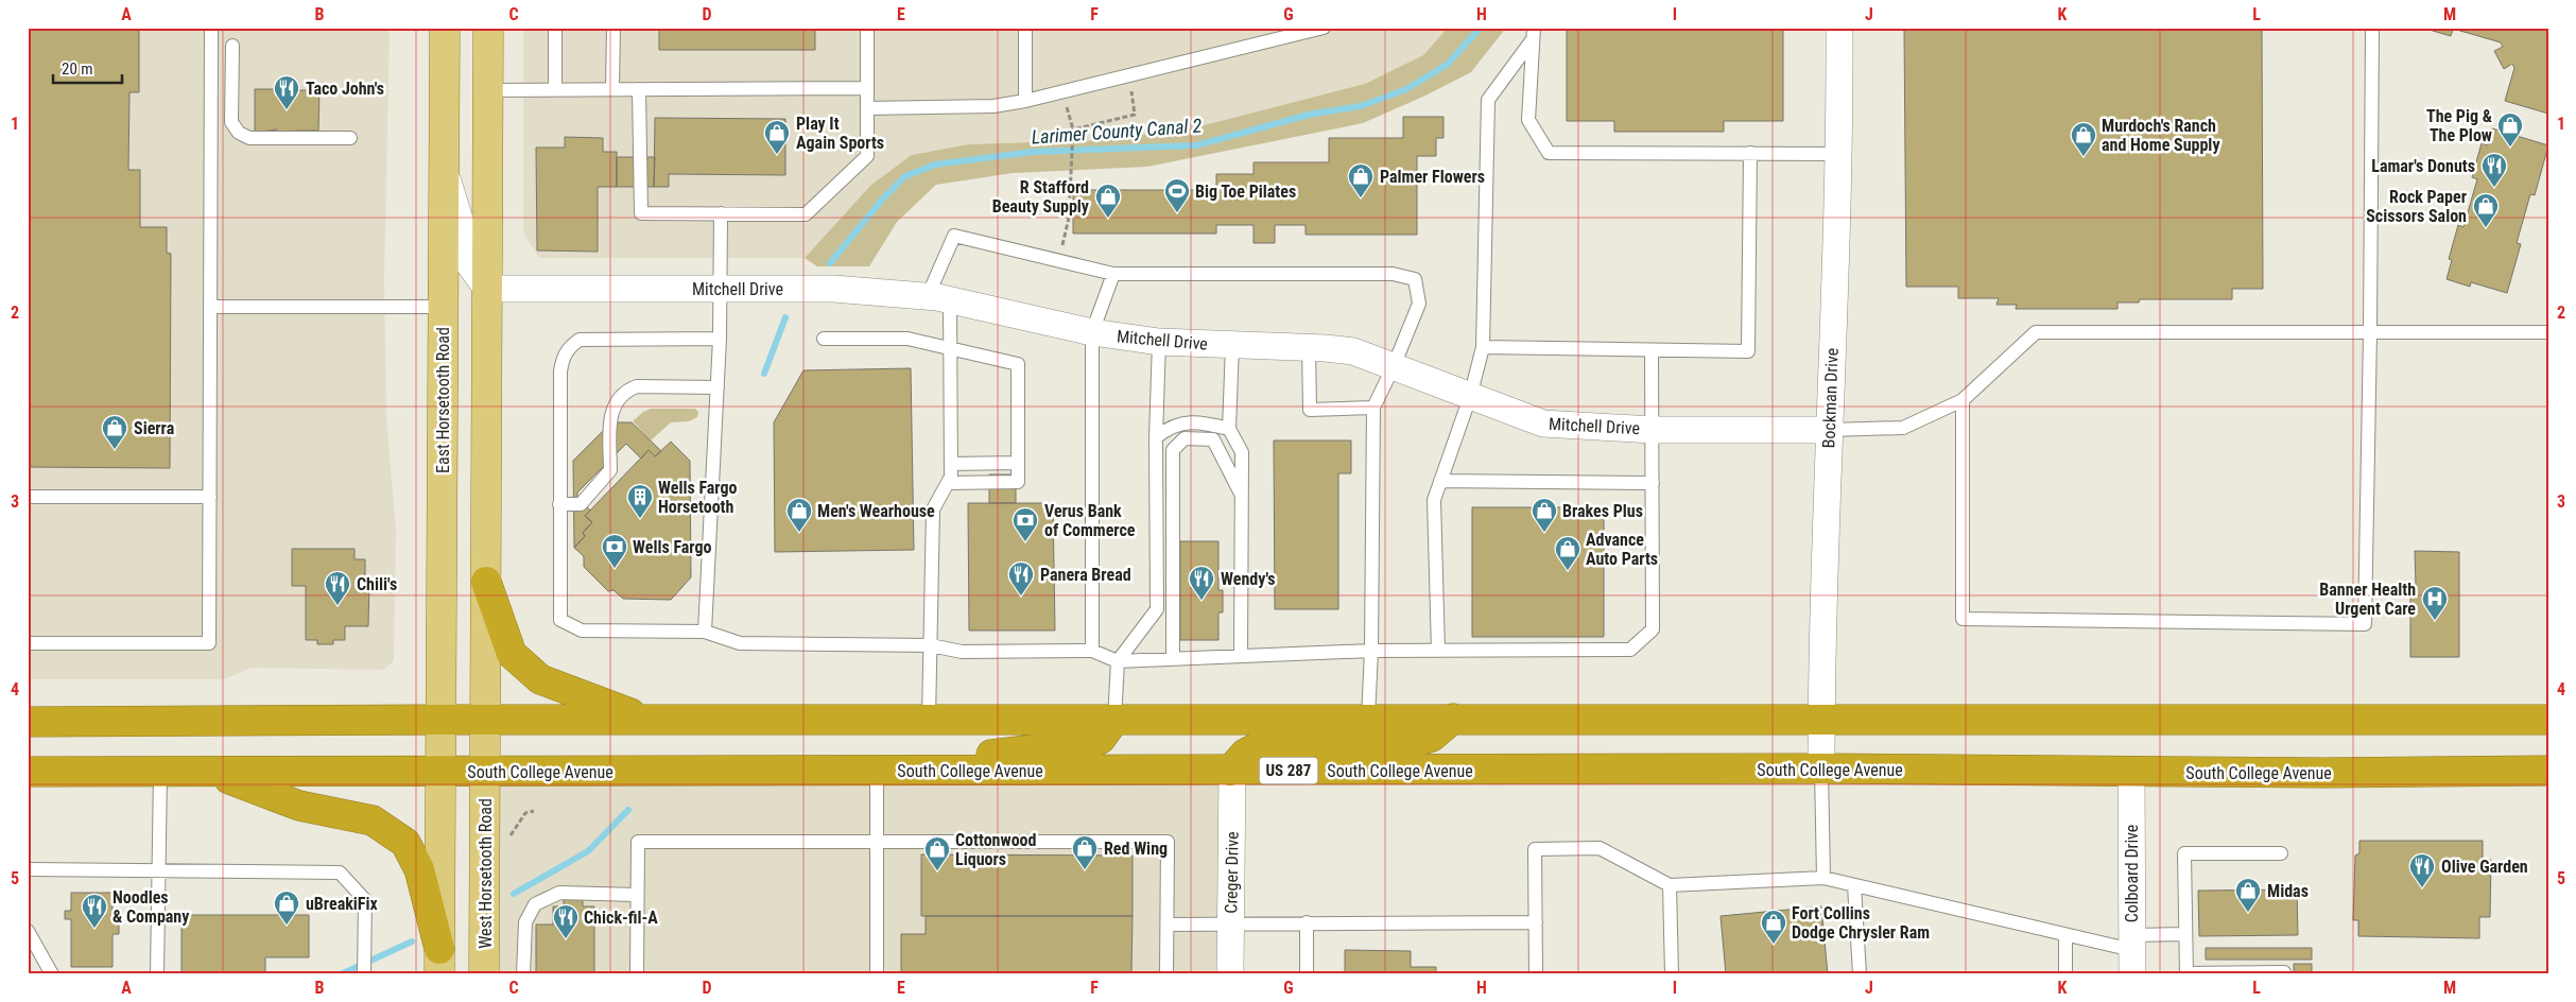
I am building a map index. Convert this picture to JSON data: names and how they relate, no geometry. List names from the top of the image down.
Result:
{
  "streets": {
    "highway": ["South College Avenue", "US 287"],
    "main road": ["East Horsetooth Road", "West Horsetooth Road"],
    "street": [
      "Mitchell Drive",
      "Bockman Drive",
      "Creger Drive",
      "Colboard Drive"
    ]
  },
  "crossings": [
    ["Mitchell Drive", "Bockman Drive"],
    ["Bockman Drive", "South College Avenue"],
    ["East Horsetooth Road", "South College Avenue"],
    ["South College Avenue", "Creger Drive"],
    ["South College Avenue", "West Horsetooth Road"],
    ["South College Avenue", "Colboard Drive"]
  ],
  "water": ["Larimer County Canal 2"],
  "places": {
    "restaurant": [
      "Taco John's",
      "Lamar's Donuts",
      "Panera Bread",
      "Wendy's",
      "Chili's",
      "Olive Garden",
      "Noodles & Company",
      "Chick-fil-A"
    ],
    "shop": [
      "The Pig & The Plow",
      "Play It Again Sports",
      "Murdoch's Ranch and Home Supply",
      "Palmer Flowers",
      "R Stafford Beauty Supply",
      "Rock Paper Scissors Salon",
      "Sierra",
      "Men's Wearhouse",
      "Brakes Plus",
      "Advance Auto Parts",
      "Red Wing",
      "Cottonwood Liquors",
      "Midas",
      "uBreakiFix",
      "Fort Collins Dodge Chrysler Ram"
    ],
    "sports": ["Big Toe Pilates"],
    "building": ["Wells Fargo Horsetooth"],
    "bank": ["Verus Bank of Commerce", "Wells Fargo"],
    "hospital": ["Banner Health Urgent Care"]
  },
  "scale_bar": "20 m",
  "grid": {
    "columns": [
      "A",
      "B",
      "C",
      "D",
      "E",
      "F",
      "G",
      "H",
      "I",
      "J",
      "K",
      "L",
      "M"
    ],
    "rows": [
      "1",
      "2",
      "3",
      "4",
      "5"
    ]
  }
}
